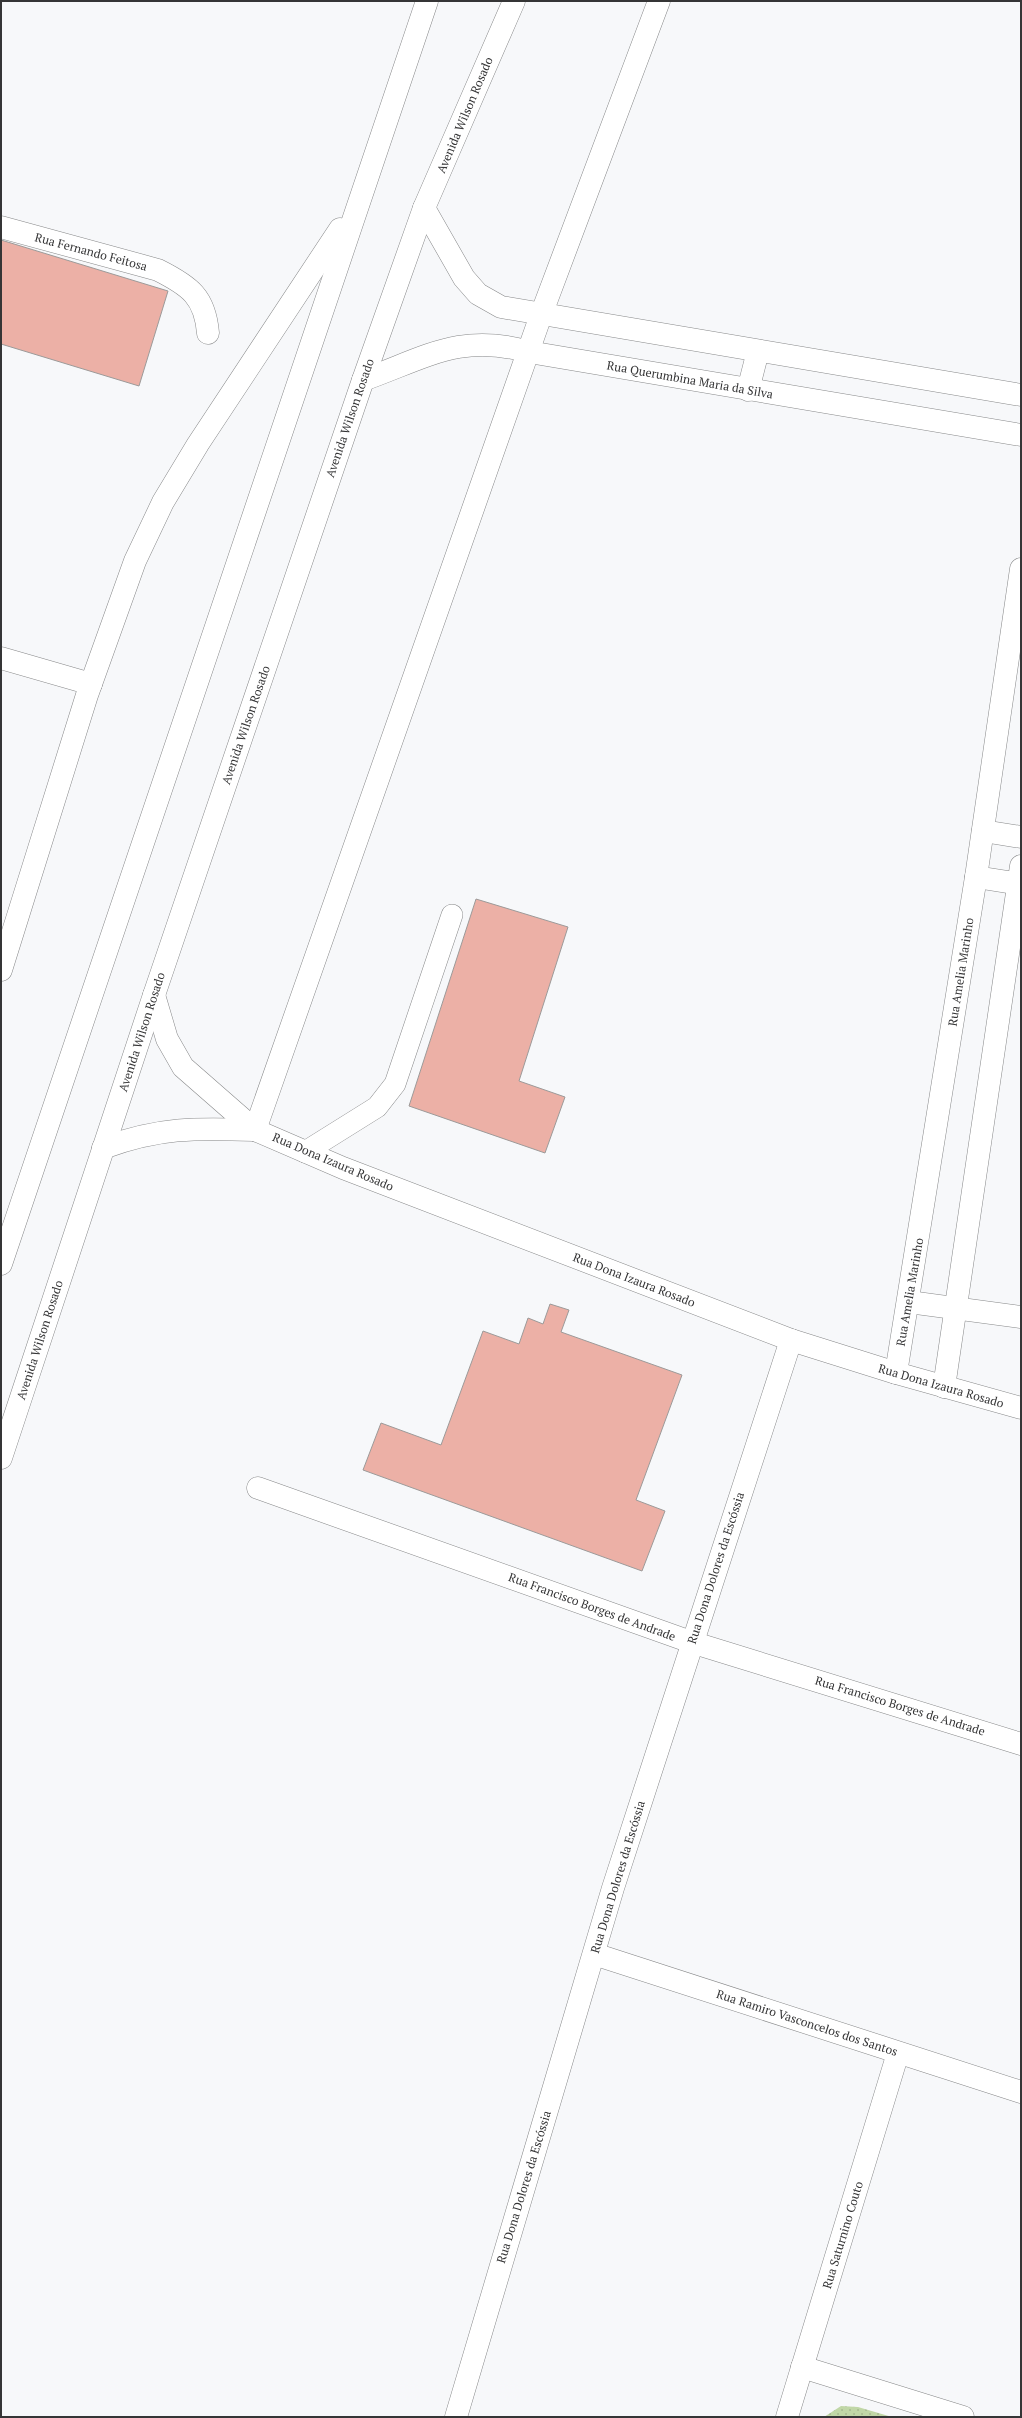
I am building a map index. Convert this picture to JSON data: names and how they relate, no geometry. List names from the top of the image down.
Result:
{
  "streets": {
    "main road": [
      "Avenida Wilson Rosado",
      "Rua Fernando Feitosa",
      "Rua Querumbina Maria da Silva",
      "Rua Amelia Marinho",
      "Rua Dona Izaura Rosado",
      "Rua Dona Dolores da Escóssia",
      "Rua Francisco Borges de Andrade",
      "Rua Ramiro Vasconcelos dos Santos",
      "Rua Saturnino Couto"
    ]
  },
  "crossings": [
    ["Avenida Wilson Rosado", "Rua Querumbina Maria da Silva"],
    ["Avenida Wilson Rosado", "Rua Dona Izaura Rosado"],
    ["Rua Amelia Marinho", "Rua Dona Izaura Rosado"],
    ["Rua Dona Izaura Rosado", "Rua Dona Dolores da Escóssia"],
    ["Rua Dona Dolores da Escóssia", "Rua Francisco Borges de Andrade"],
    ["Rua Dona Dolores da Escóssia", "Rua Ramiro Vasconcelos dos Santos"],
    ["Rua Ramiro Vasconcelos dos Santos", "Rua Saturnino Couto"]
  ]
}
